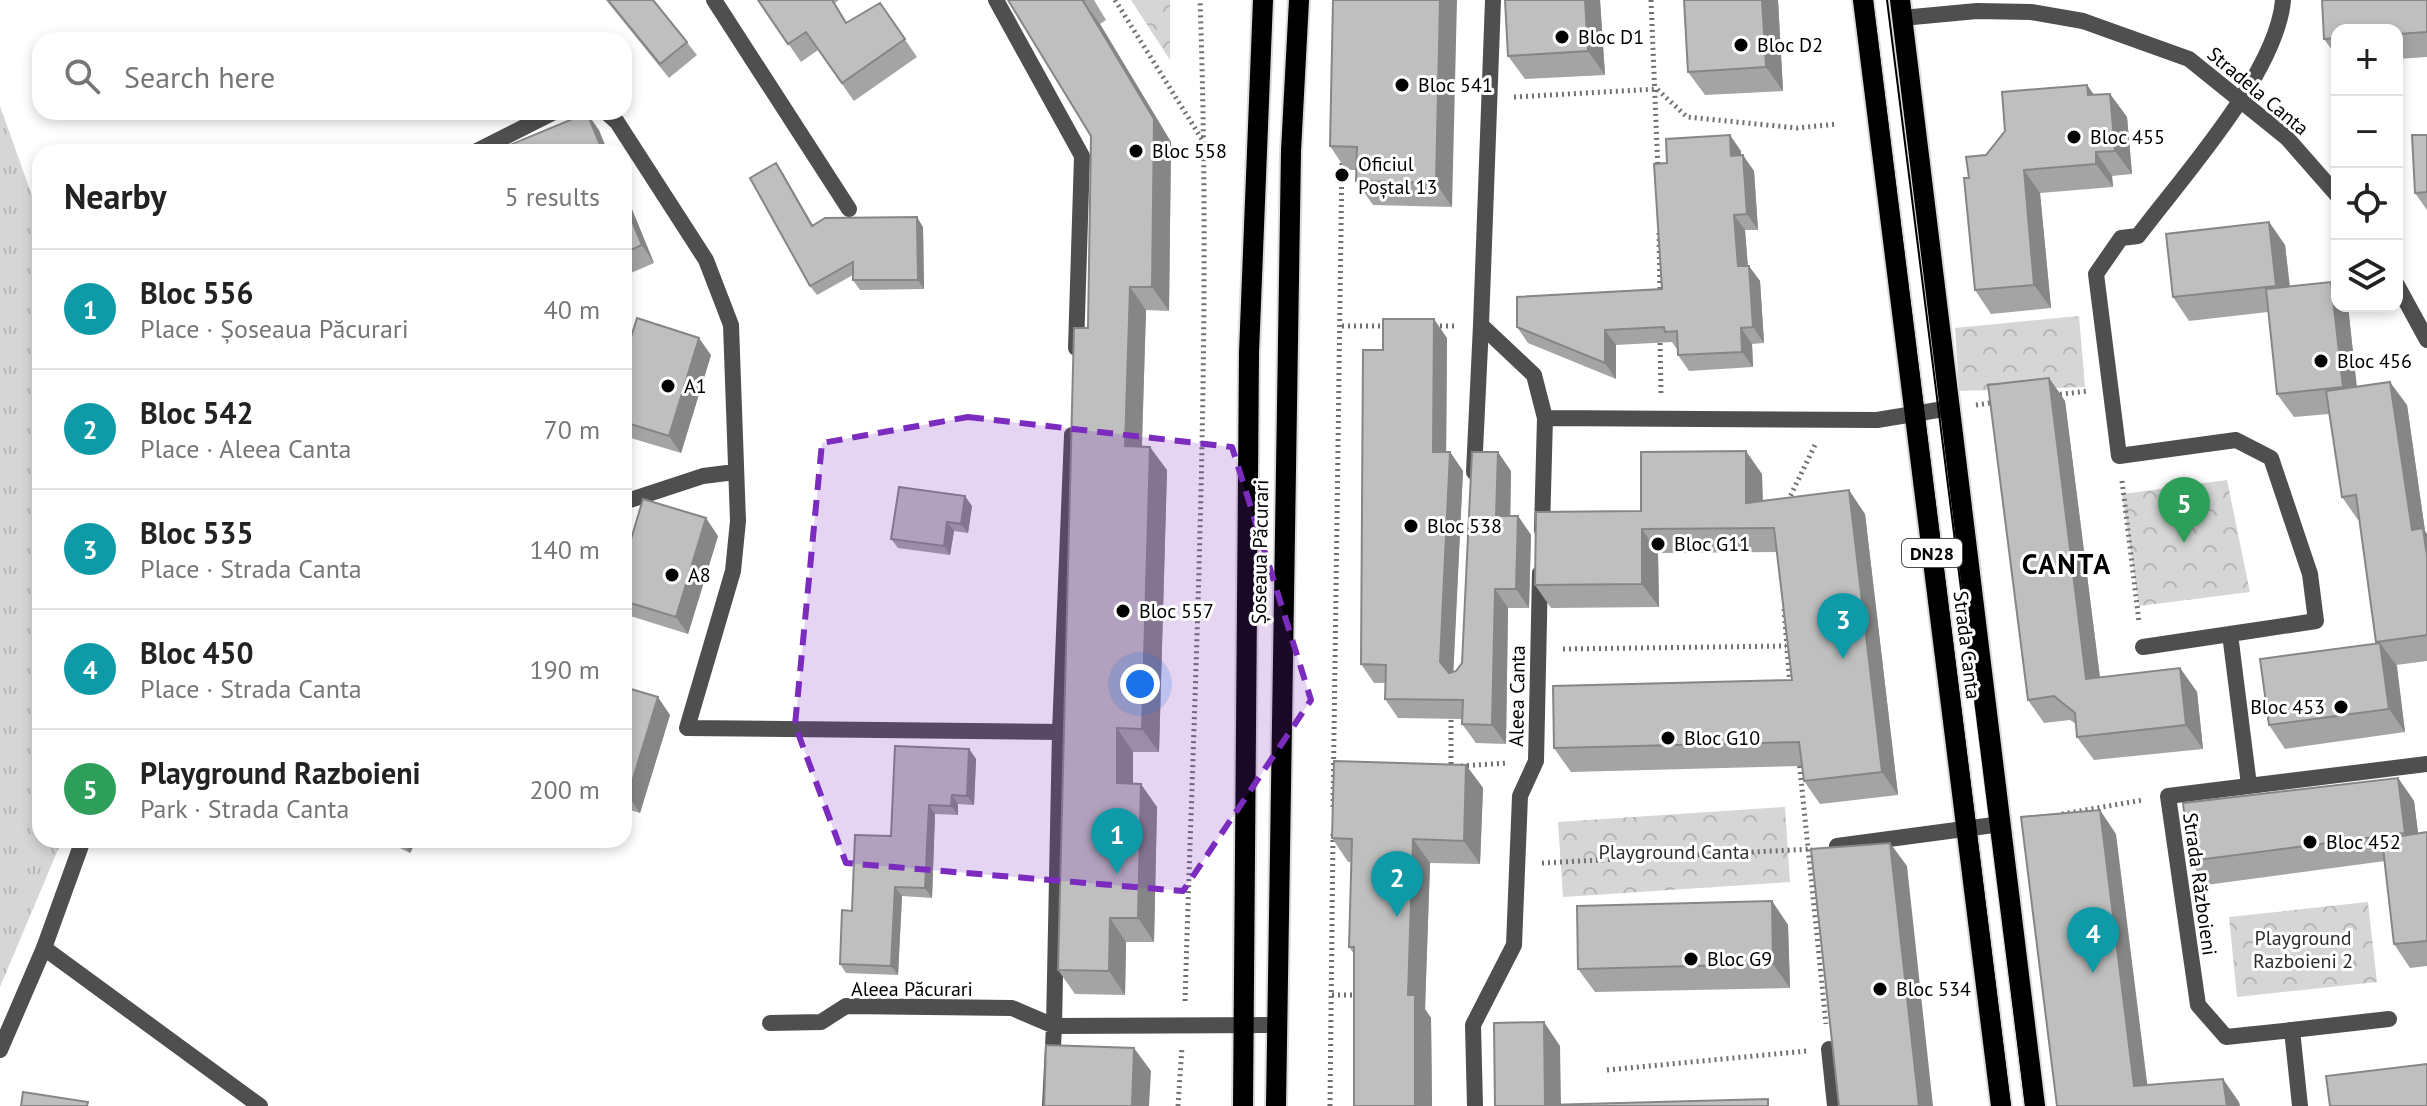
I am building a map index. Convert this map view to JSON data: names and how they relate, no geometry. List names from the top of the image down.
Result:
{
  "streets": {
    "main road": ["Șoseaua Păcurari", "DN28", "Strada Canta"],
    "street": [
      "Stradela Canta",
      "Aleea Canta",
      "Strada Războieni",
      "Aleea Păcurari"
    ]
  },
  "crossings": [
    ["Stradela Canta", "Strada Canta"],
    ["Șoseaua Păcurari", "Aleea Păcurari"]
  ],
  "districts": ["CANTA"],
  "parks": ["Playground Canta", "Playground Razboieni 2"],
  "places": [
    "Bloc D1",
    "Bloc D2",
    "Bloc 541",
    "Bloc 455",
    "Bloc 558",
    "Oficiul Poștal 13",
    "Bloc 456",
    "A1",
    "Bloc 538",
    "Bloc G11",
    "A8",
    "Bloc 557",
    "Bloc 453",
    "Bloc G10",
    "Bloc 452",
    "Bloc G9",
    "Bloc 534"
  ],
  "page": {
    "map_buttons": ["+", "−"],
    "search": "Search here",
    "heading": ["Nearby", "5 results"],
    "list": [
      {
        "mark": "1",
        "name": "Bloc 556",
        "note": "Place · Șoseaua Păcurari",
        "value": "40 m"
      },
      {
        "mark": "2",
        "name": "Bloc 542",
        "note": "Place · Aleea Canta",
        "value": "70 m"
      },
      {
        "mark": "3",
        "name": "Bloc 535",
        "note": "Place · Strada Canta",
        "value": "140 m"
      },
      {
        "mark": "4",
        "name": "Bloc 450",
        "note": "Place · Strada Canta",
        "value": "190 m"
      },
      {
        "mark": "5",
        "name": "Playground Razboieni",
        "note": "Park · Strada Canta",
        "value": "200 m"
      }
    ],
    "pins": [
      "5",
      "3",
      "1",
      "2",
      "4"
    ]
  }
}
